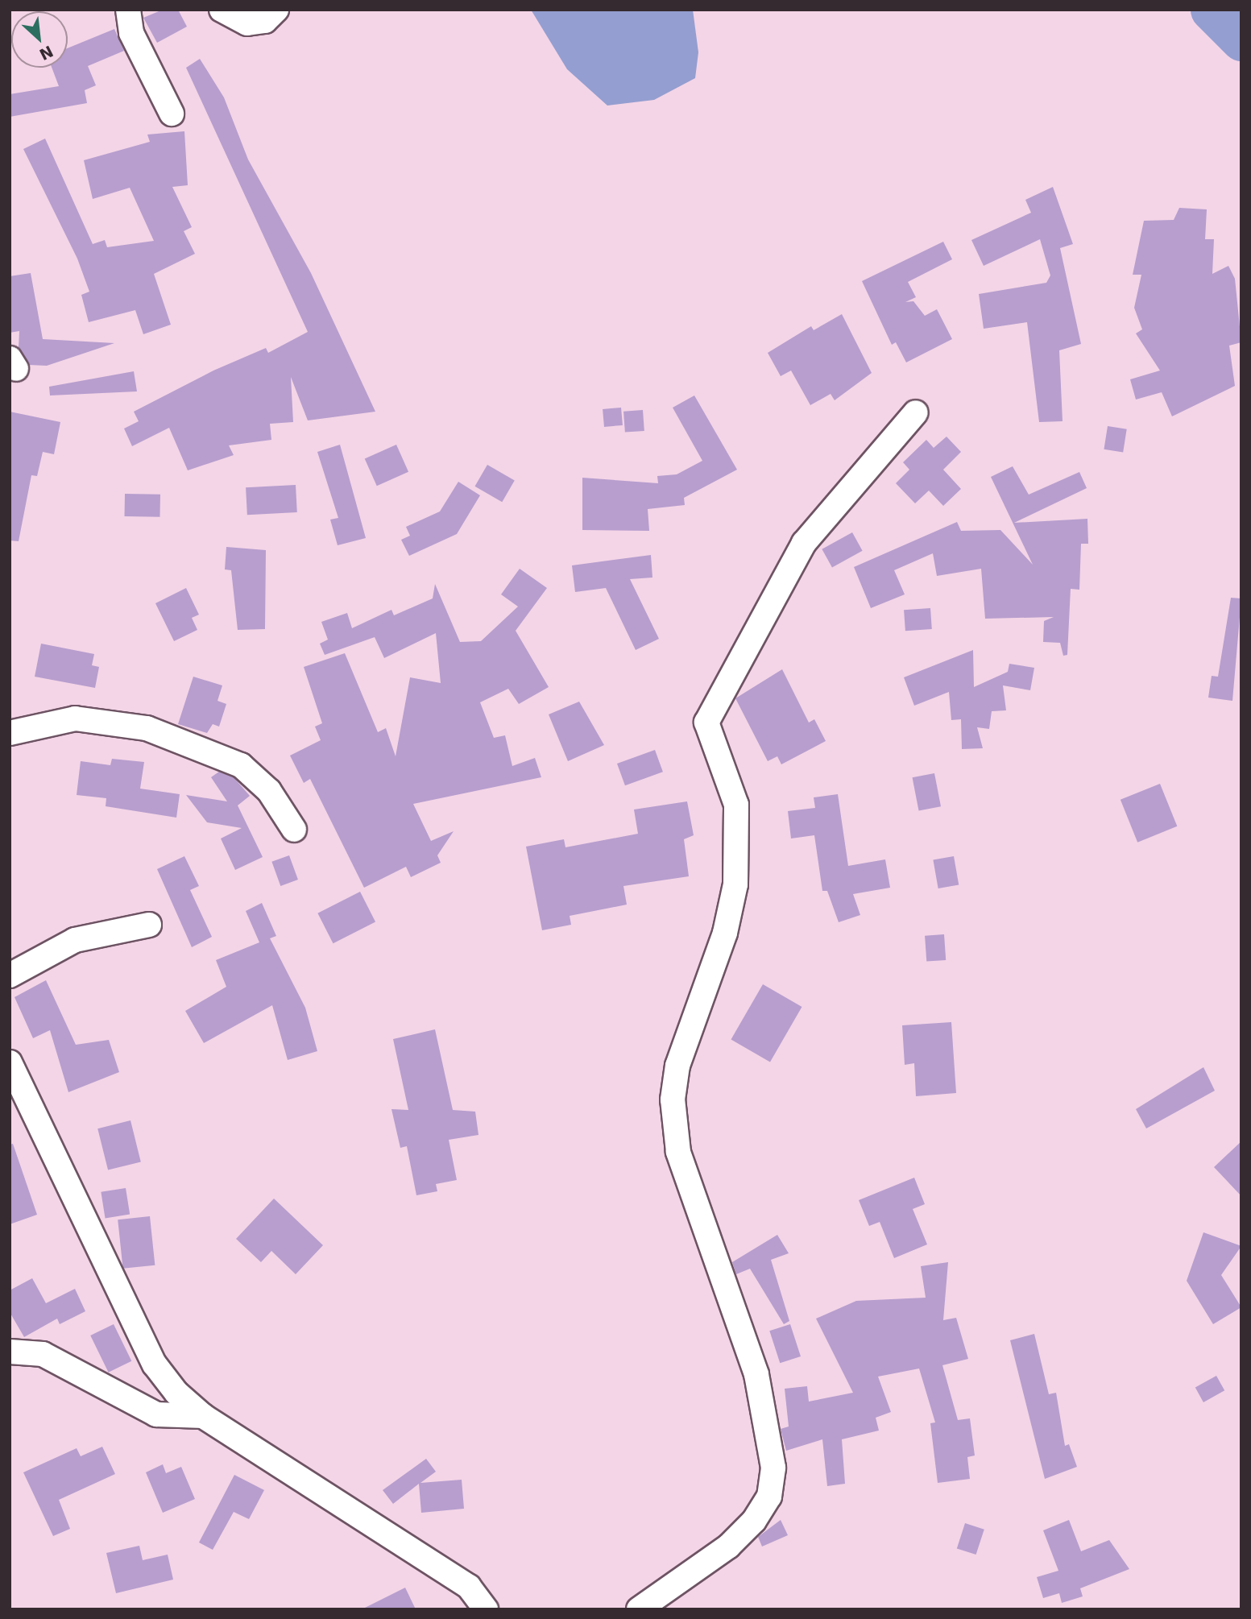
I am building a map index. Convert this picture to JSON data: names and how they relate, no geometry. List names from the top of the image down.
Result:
{
  "north": "bottom right"
}
